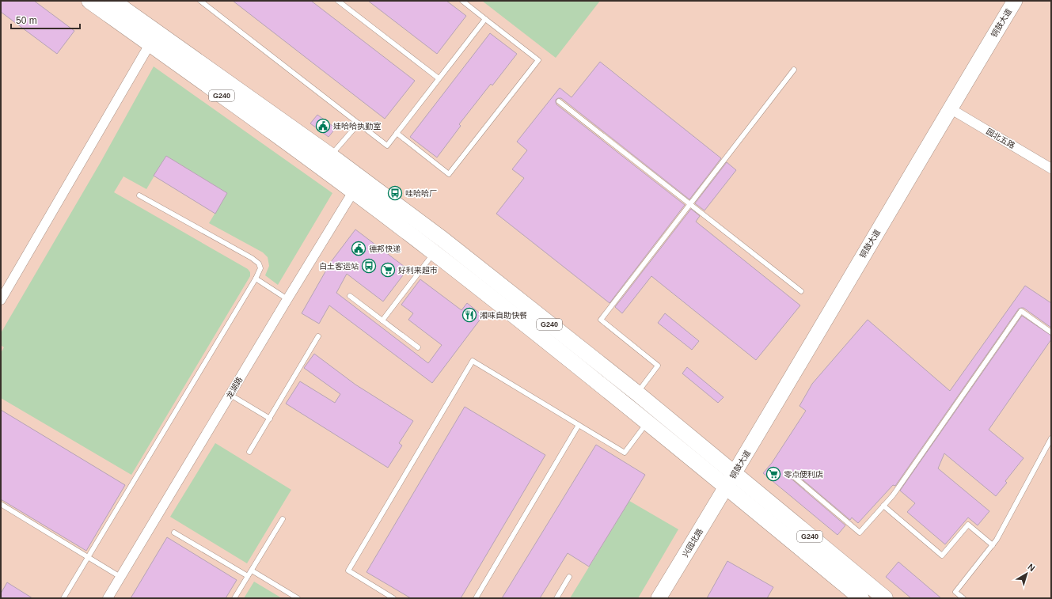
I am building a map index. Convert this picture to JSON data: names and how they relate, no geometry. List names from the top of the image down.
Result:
{
  "streets": {
    "highway": ["G240"],
    "main road": ["铜鼓大道", "兴园北路"],
    "street": ["园北五路", "龙湖路"]
  },
  "crossings": [
    ["铜鼓大道", "G240"],
    ["铜鼓大道", "园北五路"],
    ["铜鼓大道", "兴园北路"],
    ["G240", "龙湖路"],
    ["G240", "兴园北路"]
  ],
  "places": {
    "public building": ["娃哈哈执勤室", "德邦快递"],
    "bus stop": ["哇哈哈厂", "白土客运站"],
    "supermarket": ["好利来超市", "零点便利店"],
    "restaurant": ["湘味自助快餐"]
  },
  "scale_bar": "50 m",
  "north": "top right"
}
